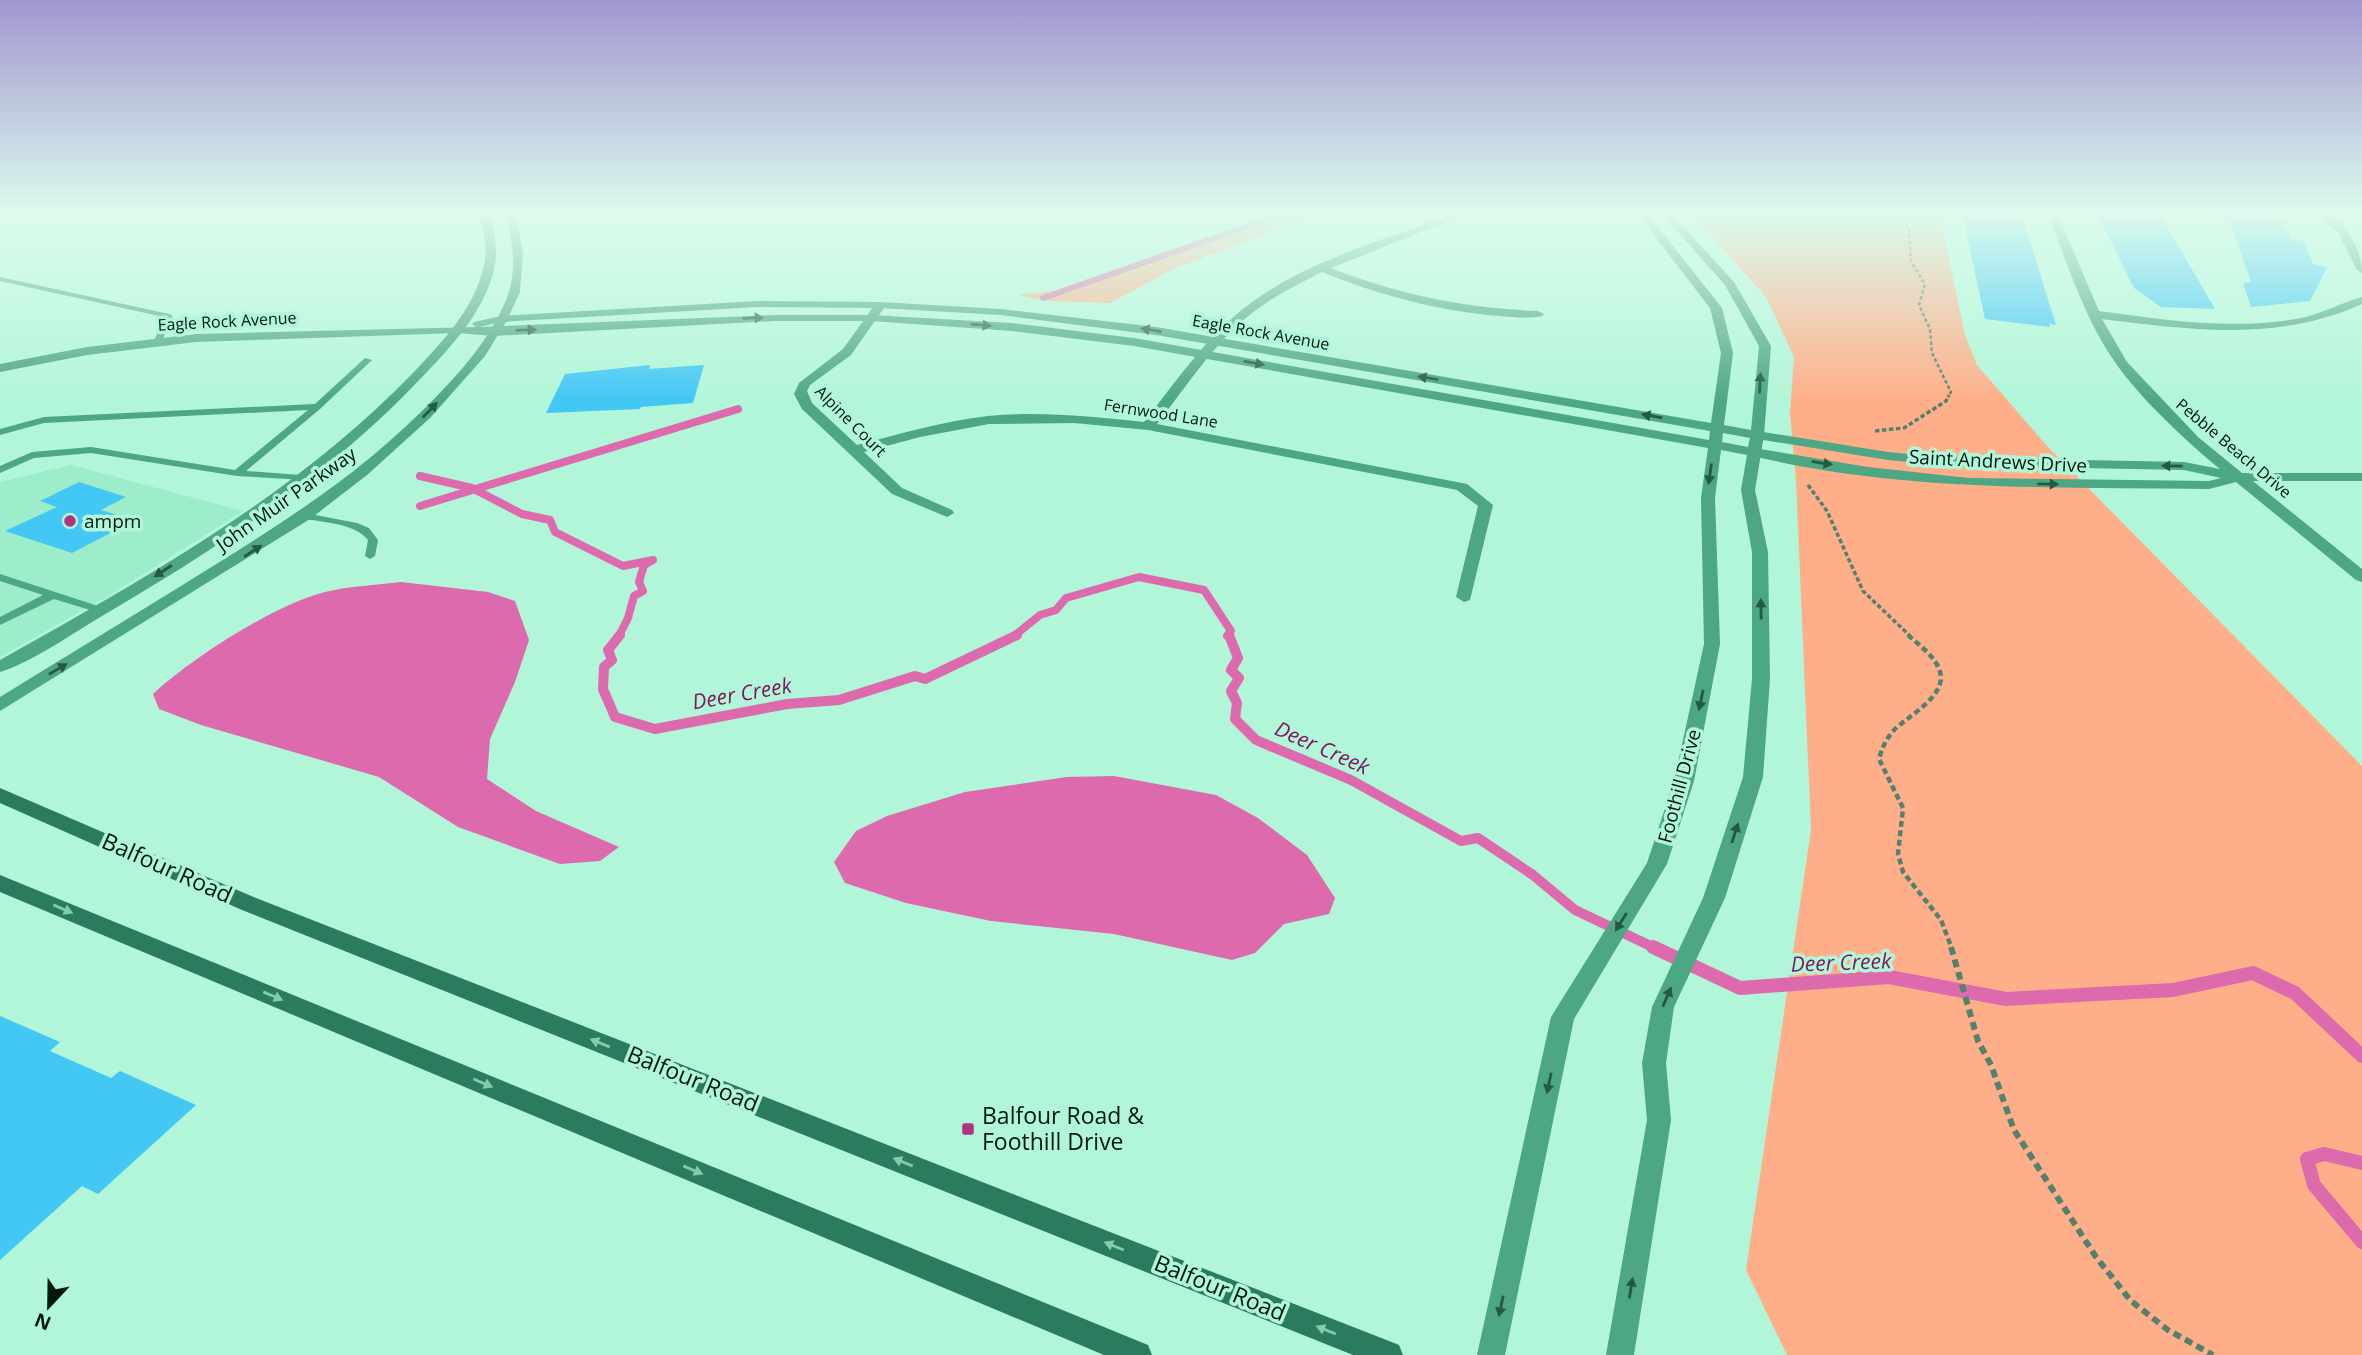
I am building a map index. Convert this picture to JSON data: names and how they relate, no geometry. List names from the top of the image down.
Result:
{
  "streets": {
    "main road": ["Balfour Road"],
    "street": [
      "Eagle Rock Avenue",
      "Fernwood Lane",
      "Alpine Court",
      "Pebble Beach Drive",
      "Saint Andrews Drive",
      "John Muir Parkway",
      "Foothill Drive"
    ]
  },
  "crossings": [
    ["Eagle Rock Avenue", "Alpine Court"],
    ["Eagle Rock Avenue", "Saint Andrews Drive"],
    ["Eagle Rock Avenue", "John Muir Parkway"],
    ["Eagle Rock Avenue", "Foothill Drive"],
    ["Fernwood Lane", "Alpine Court"],
    ["Pebble Beach Drive", "Saint Andrews Drive"]
  ],
  "water": ["Deer Creek"],
  "places": {
    "other": ["ampm"],
    "transit": ["Balfour Road & Foothill Drive"]
  },
  "north": "bottom"
}
